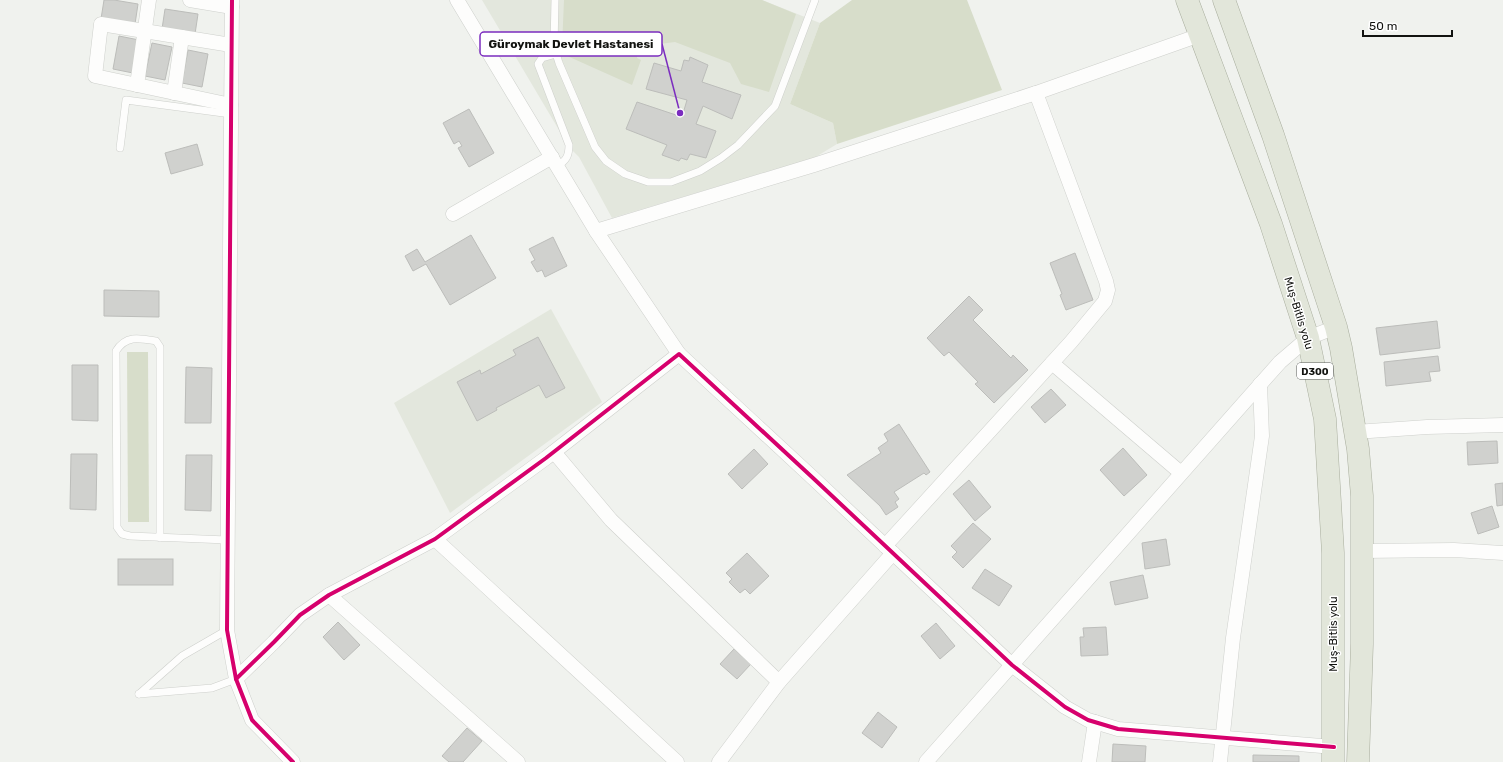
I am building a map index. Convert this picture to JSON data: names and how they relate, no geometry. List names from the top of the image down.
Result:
{
  "streets": {
    "highway": ["Muş-Bitlis yolu", "D300"]
  },
  "places": ["Güroymak Devlet Hastanesi"],
  "scale_bar": "50 m"
}
